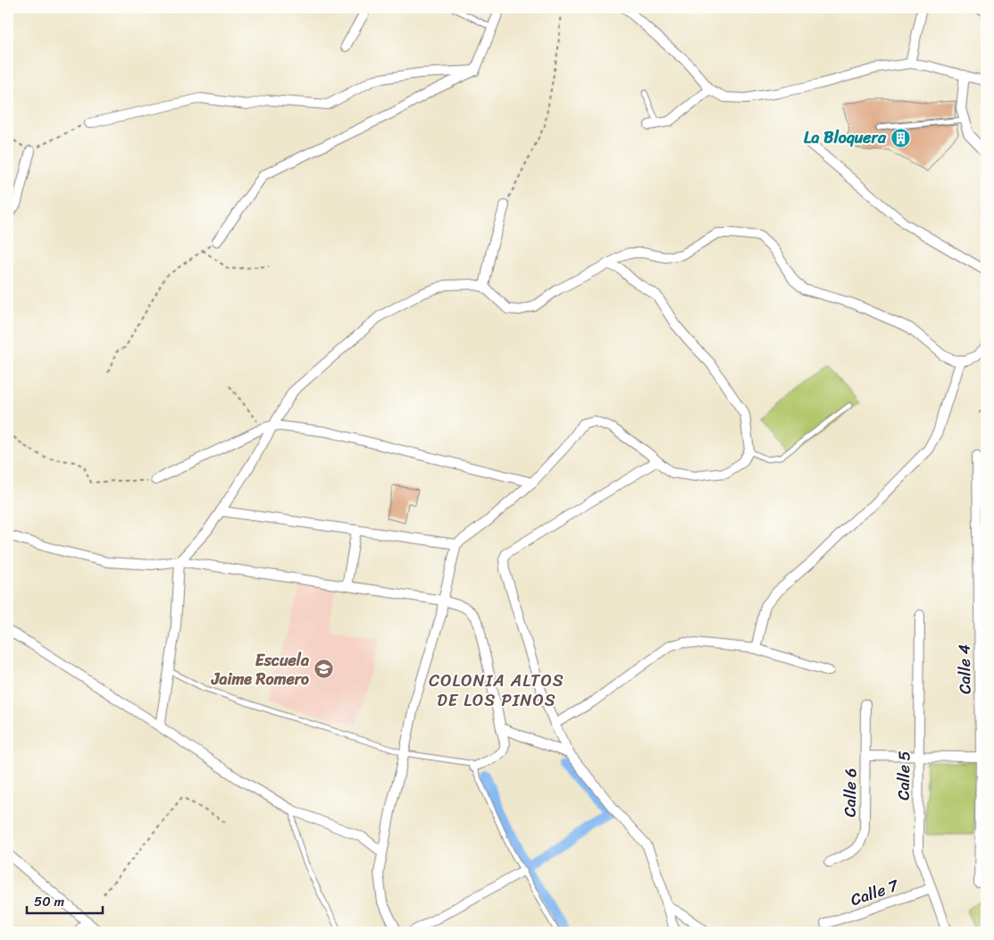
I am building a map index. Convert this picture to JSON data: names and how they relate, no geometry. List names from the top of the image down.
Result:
{
  "streets": {
    "street": [
      "Calle 4",
      "Calle 5",
      "Calle 6",
      "Calle 7"
    ]
  },
  "crossings": [
    ["Calle 5", "Calle 7"]
  ],
  "districts": ["COLONIA ALTOS DE LOS PINOS"],
  "places": {
    "building": ["La Bloquera"],
    "school or university": ["Escuela Jaime Romero"]
  },
  "scale_bar": "50 m"
}
